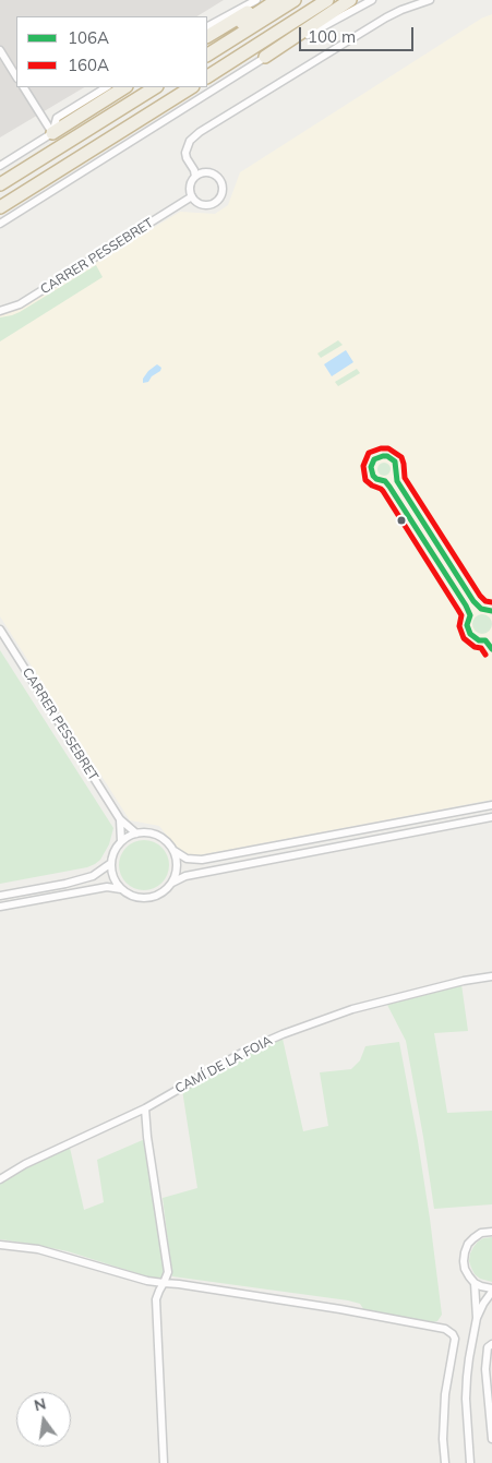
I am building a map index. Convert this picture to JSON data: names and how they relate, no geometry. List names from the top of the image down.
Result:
{
  "streets": {
    "street": ["CARRER PESSEBRET", "CAMÍ DE LA FOIA"]
  },
  "lines": ["transit line 160A", "transit line 106A"],
  "legend": ["106A", "160A"],
  "scale_bar": "100 m",
  "north": "top"
}
